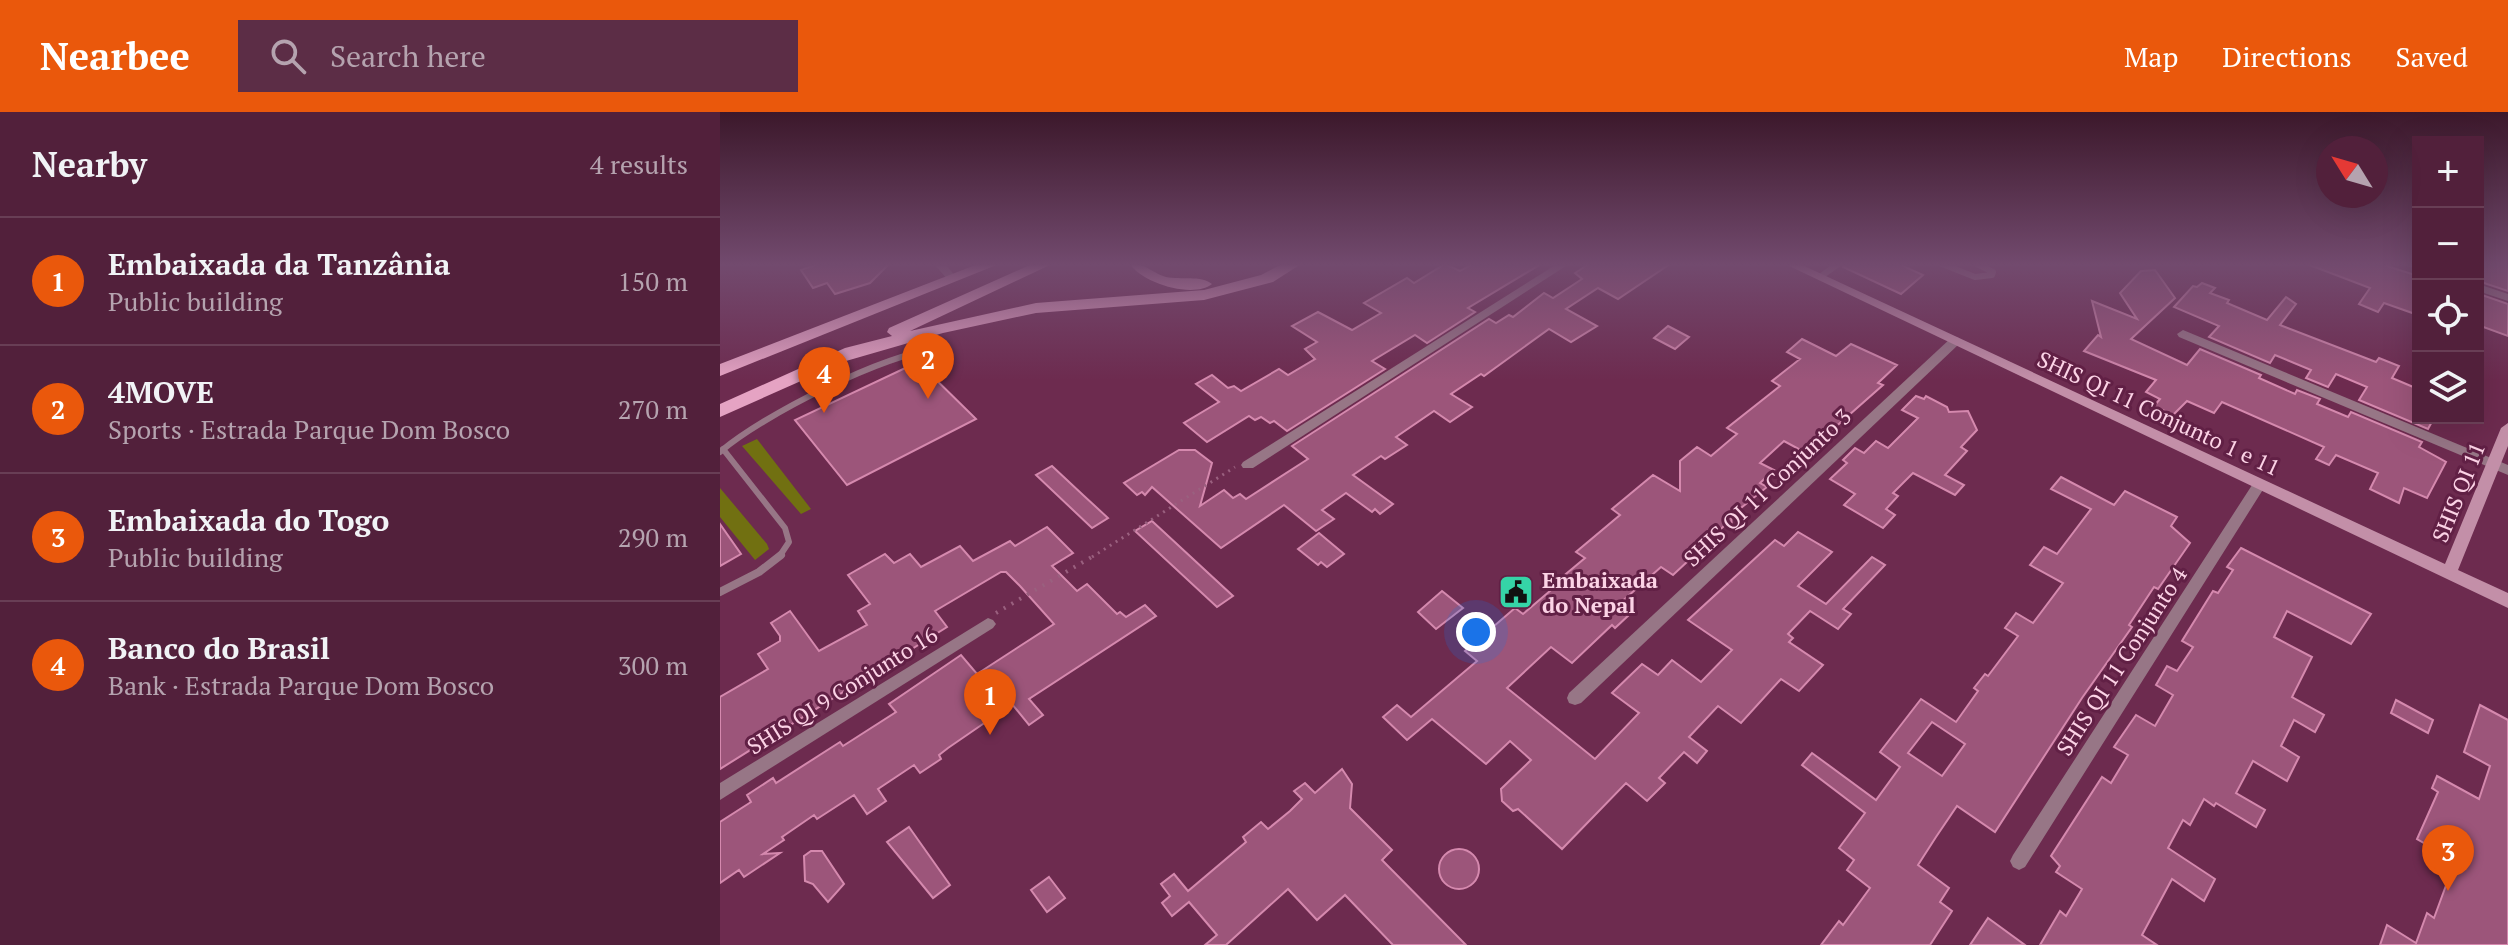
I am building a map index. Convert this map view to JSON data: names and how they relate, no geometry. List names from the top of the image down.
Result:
{
  "streets": {
    "street": [
      "SHIS QI 11 Conjunto 1 e 11",
      "SHIS QI 11 Conjunto 3",
      "SHIS QI 11",
      "SHIS QI 11 Conjunto 4",
      "SHIS QI 9 Conjunto 16"
    ]
  },
  "crossings": [
    ["SHIS QI 11 Conjunto 1 e 11", "SHIS QI 11 Conjunto 3"],
    ["SHIS QI 11 Conjunto 1 e 11", "SHIS QI 11"],
    ["SHIS QI 11 Conjunto 1 e 11", "SHIS QI 11 Conjunto 4"]
  ],
  "places": {
    "public building": ["Embaixada do Nepal"]
  },
  "north": "top left",
  "page": {
    "header": "Nearbee",
    "search": "Search here",
    "nav": ["Map", "Directions", "Saved"],
    "heading": ["Nearby", "4 results"],
    "map_buttons": ["+", "−"],
    "list": [
      {
        "mark": "1",
        "name": "Embaixada da Tanzânia",
        "note": "Public building",
        "value": "150 m"
      },
      {
        "mark": "2",
        "name": "4MOVE",
        "note": "Sports · Estrada Parque Dom Bosco",
        "value": "270 m"
      },
      {
        "mark": "3",
        "name": "Embaixada do Togo",
        "note": "Public building",
        "value": "290 m"
      },
      {
        "mark": "4",
        "name": "Banco do Brasil",
        "note": "Bank · Estrada Parque Dom Bosco",
        "value": "300 m"
      }
    ],
    "pins": [
      "2",
      "4",
      "1",
      "3"
    ]
  }
}
